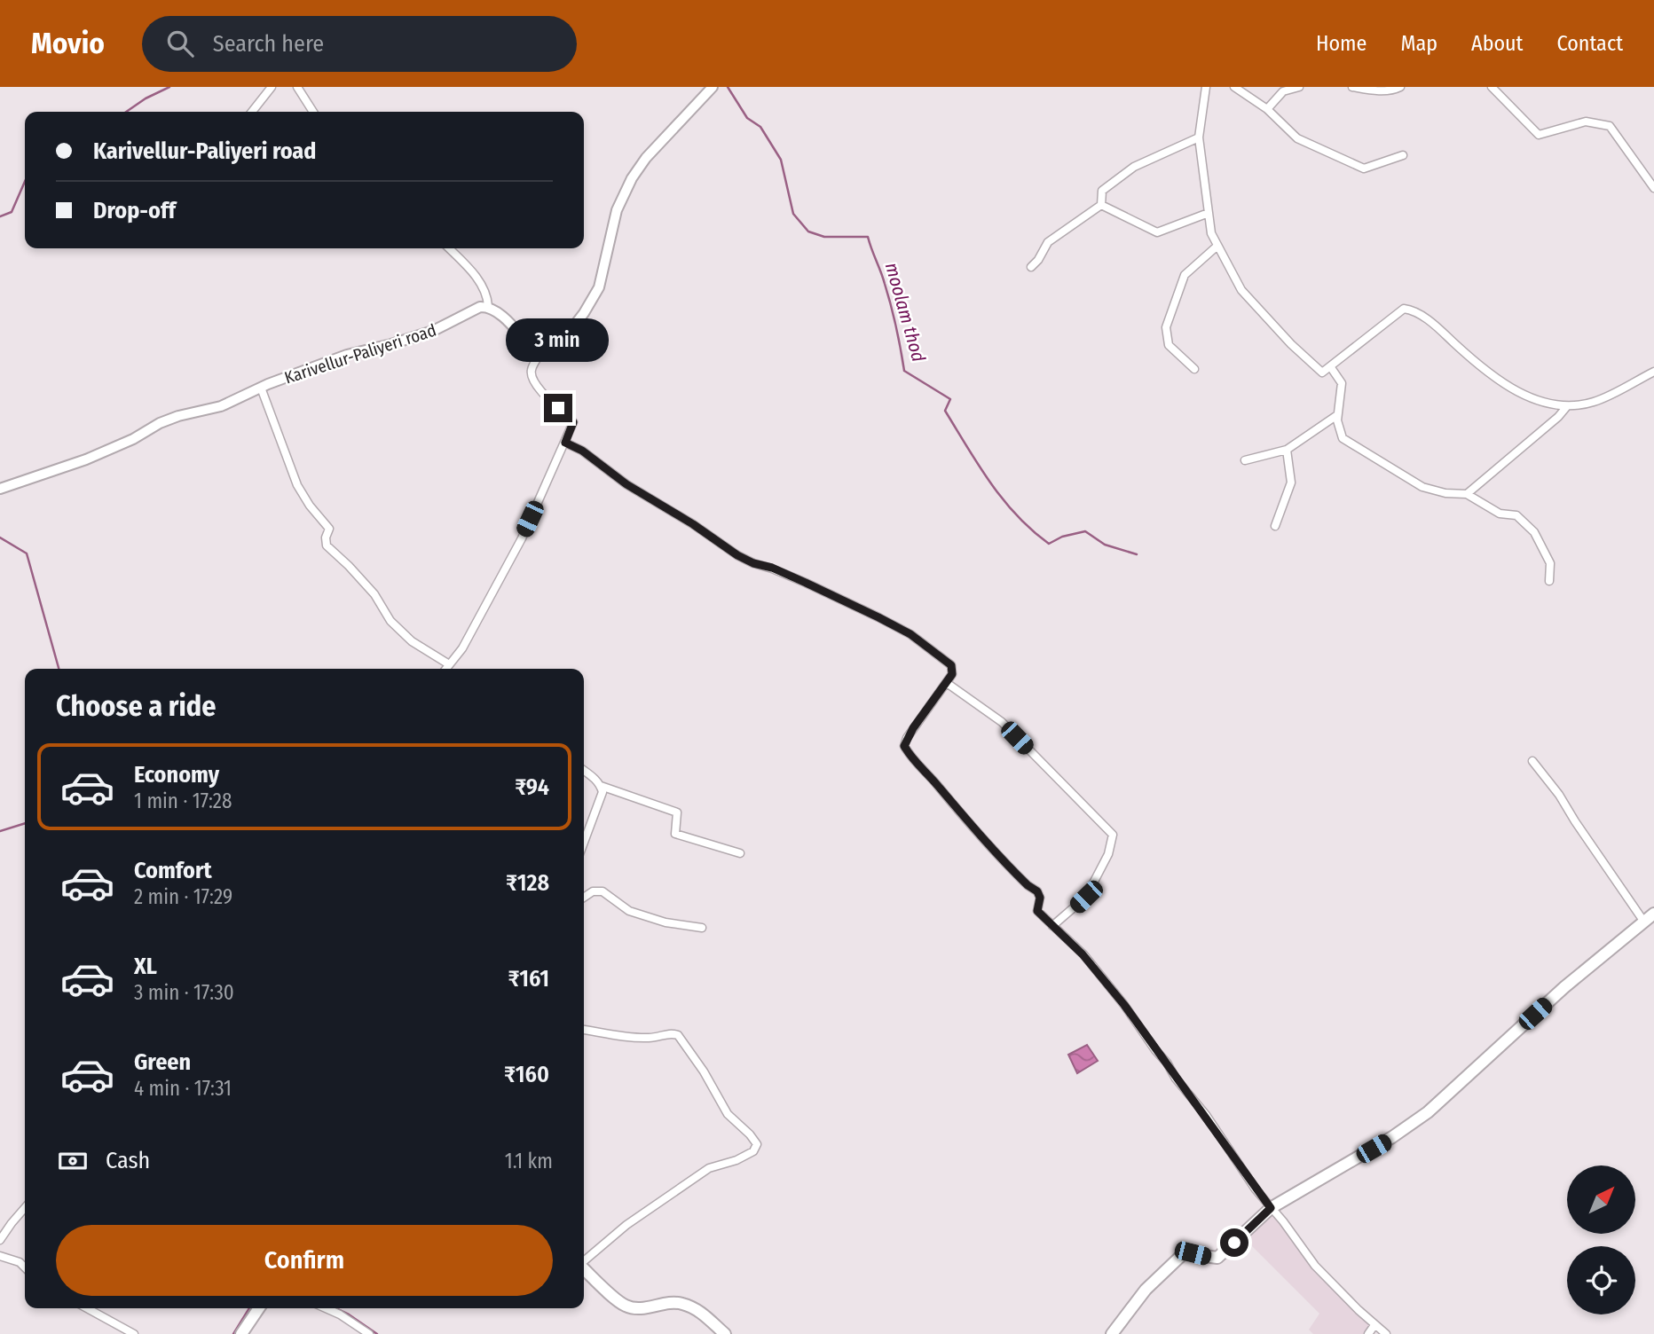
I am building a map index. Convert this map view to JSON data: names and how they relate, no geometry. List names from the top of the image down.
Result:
{
  "streets": {
    "street": ["Karivellur-Paliyeri road"]
  },
  "water": ["moolam thod"],
  "north": "top right",
  "page": {
    "header": "Movio",
    "search": "Search here",
    "nav": [
      "Home",
      "Map",
      "About",
      "Contact"
    ],
    "banner": ["Karivellur-Paliyeri road", "Drop-off"],
    "bubble": "3 min",
    "heading": "Choose a ride",
    "list": [
      {
        "name": "Economy",
        "note": "1 min · 17:28",
        "value": "₹94"
      },
      {
        "name": "Comfort",
        "note": "2 min · 17:29",
        "value": "₹128"
      },
      {
        "name": "XL",
        "note": "3 min · 17:30",
        "value": "₹161"
      },
      {
        "name": "Green",
        "note": "4 min · 17:31",
        "value": "₹160"
      }
    ],
    "pay": ["Cash", "1.1 km"],
    "buttons": "Confirm"
  }
}
